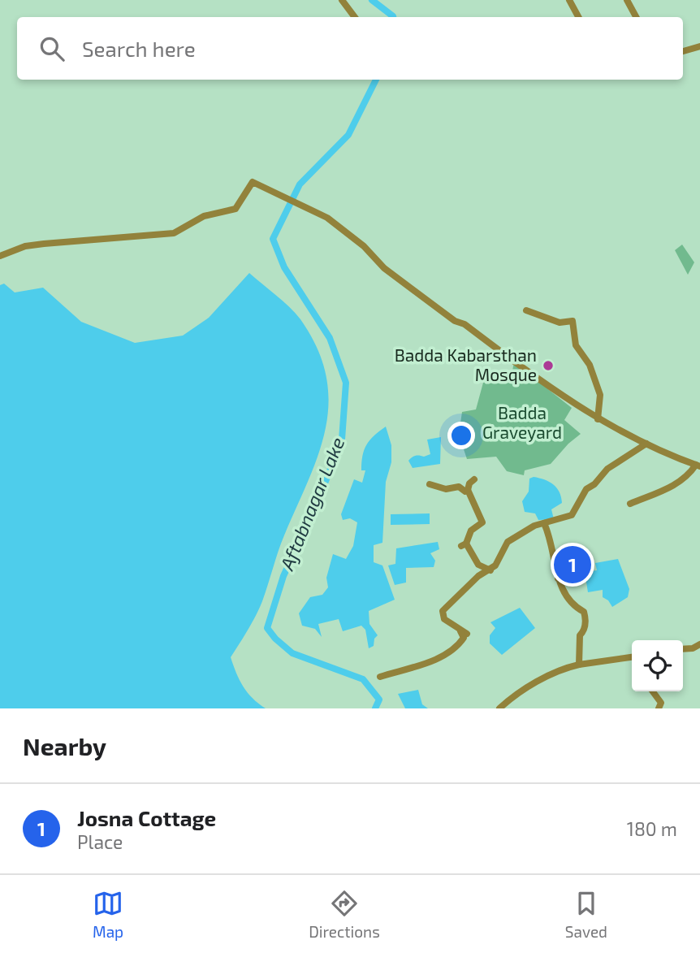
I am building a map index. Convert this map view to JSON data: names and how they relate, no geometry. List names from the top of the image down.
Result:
{
  "water": ["Aftabnagar Lake"],
  "parks": ["Badda Graveyard"],
  "places": ["Badda Kabarsthan Mosque"],
  "page": {
    "search": "Search here",
    "pins": "1",
    "heading": "Nearby",
    "list": [
      {
        "mark": "1",
        "name": "Josna Cottage",
        "note": "Place",
        "value": "180 m"
      }
    ],
    "nav": ["Map", "Directions", "Saved"]
  }
}
